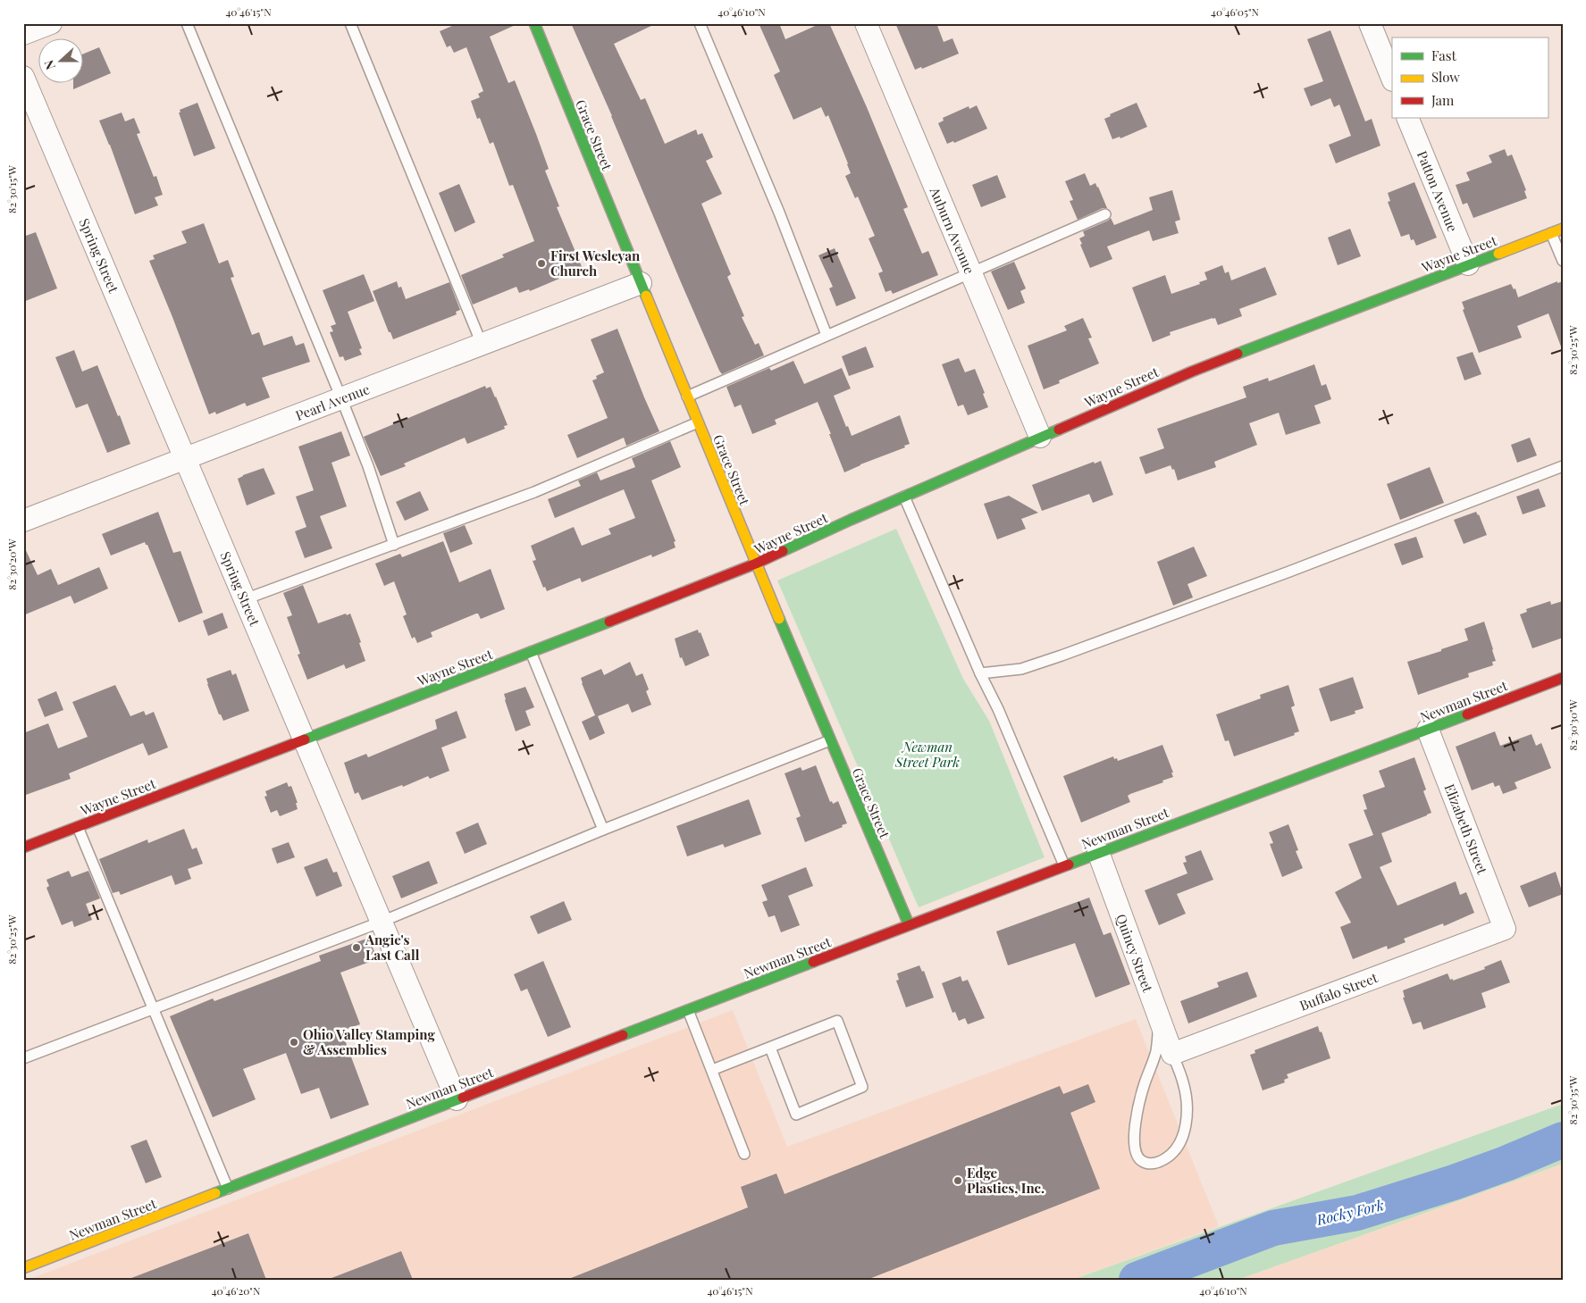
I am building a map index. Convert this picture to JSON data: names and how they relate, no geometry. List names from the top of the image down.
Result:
{
  "streets": {
    "street": [
      "Grace Street",
      "Patton Avenue",
      "Auburn Avenue",
      "Wayne Street",
      "Spring Street",
      "Pearl Avenue",
      "Newman Street",
      "Elizabeth Street",
      "Quincy Street",
      "Buffalo Street"
    ]
  },
  "crossings": [
    ["Grace Street", "Wayne Street"],
    ["Grace Street", "Pearl Avenue"],
    ["Grace Street", "Newman Street"],
    ["Patton Avenue", "Wayne Street"],
    ["Auburn Avenue", "Wayne Street"],
    ["Wayne Street", "Spring Street"],
    ["Spring Street", "Pearl Avenue"],
    ["Spring Street", "Newman Street"],
    ["Newman Street", "Elizabeth Street"],
    ["Newman Street", "Quincy Street"],
    ["Elizabeth Street", "Buffalo Street"],
    ["Quincy Street", "Buffalo Street"]
  ],
  "water": ["Rocky Fork"],
  "parks": ["Newman Street Park"],
  "places": [
    "First Wesleyan Church",
    "Angie's Last Call",
    "Ohio Valley Stamping & Assemblies",
    "Edge Plastics, Inc."
  ],
  "legend": ["Fast", "Slow", "Jam"],
  "north": "left",
  "coordinates": [
    "40°46'15\"N",
    "40°46'10\"N",
    "40°46'05\"N",
    "82°30'15\"W",
    "82°30'25\"W",
    "82°30'20\"W",
    "82°30'30\"W",
    "82°30'35\"W",
    "40°46'20\"N"
  ]
}
